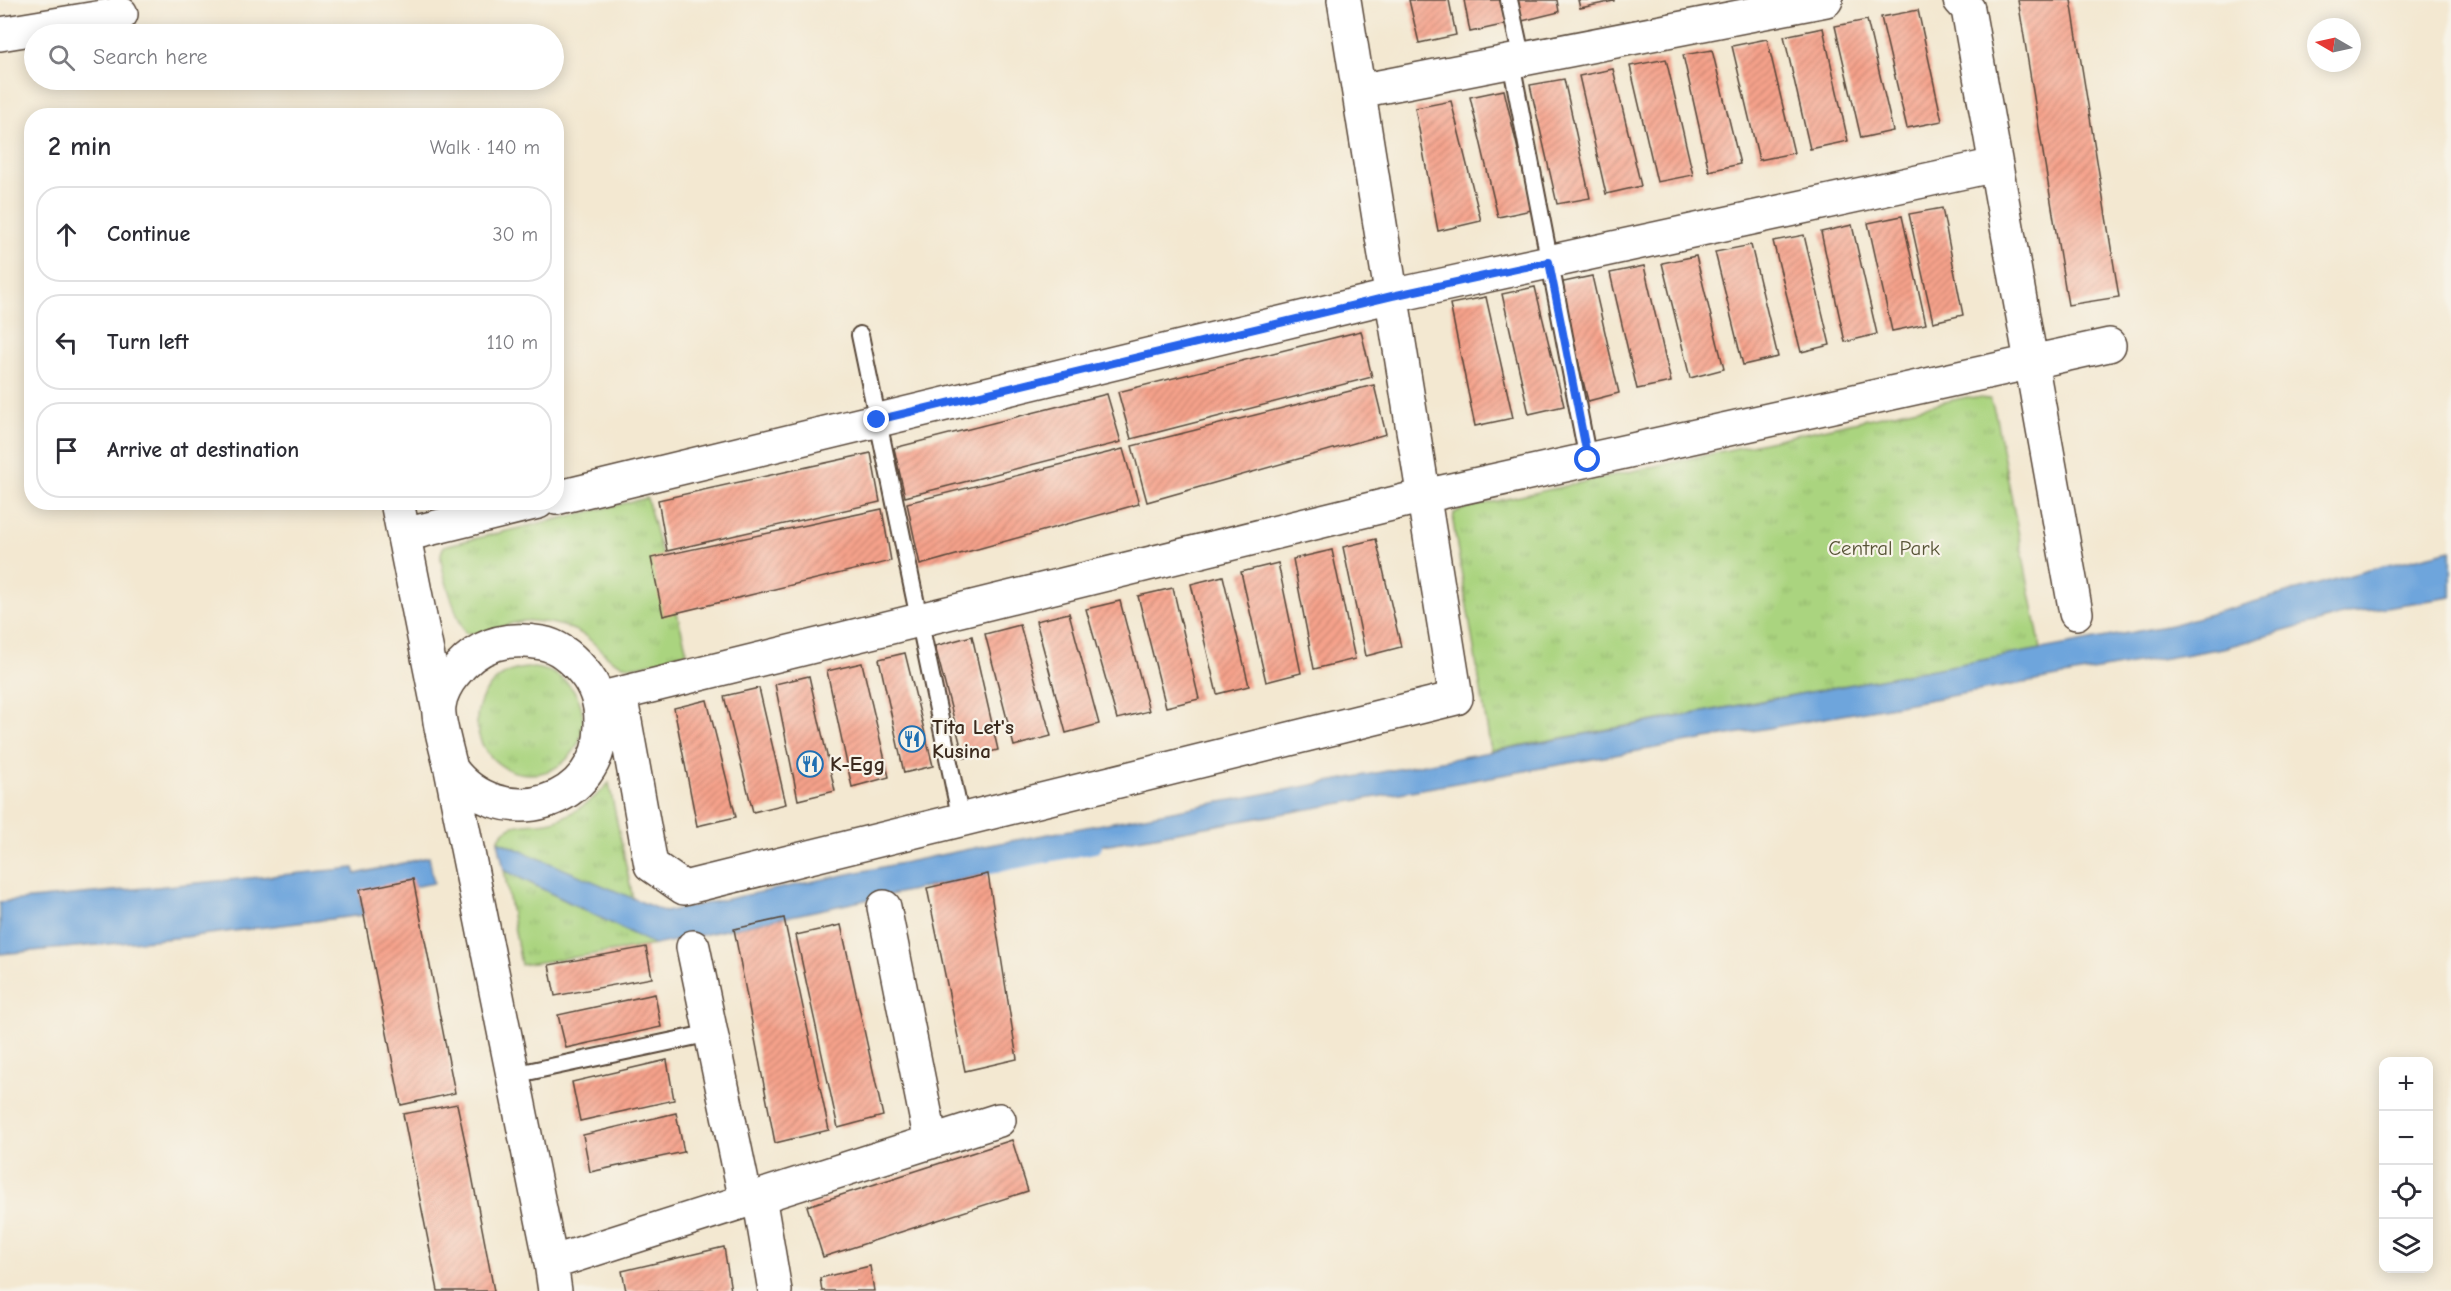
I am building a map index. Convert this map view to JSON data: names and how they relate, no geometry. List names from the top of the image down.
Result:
{
  "parks": ["Central Park"],
  "places": {
    "restaurant": ["Tita Let's Kusina", "K-Egg"]
  },
  "north": "left",
  "page": {
    "search": "Search here",
    "heading": ["2 min", "Walk · 140 m"],
    "list": [
      ["Continue", "30 m"],
      ["Turn left", "110 m"],
      "Arrive at destination"
    ],
    "map_buttons": ["+", "−"]
  }
}
